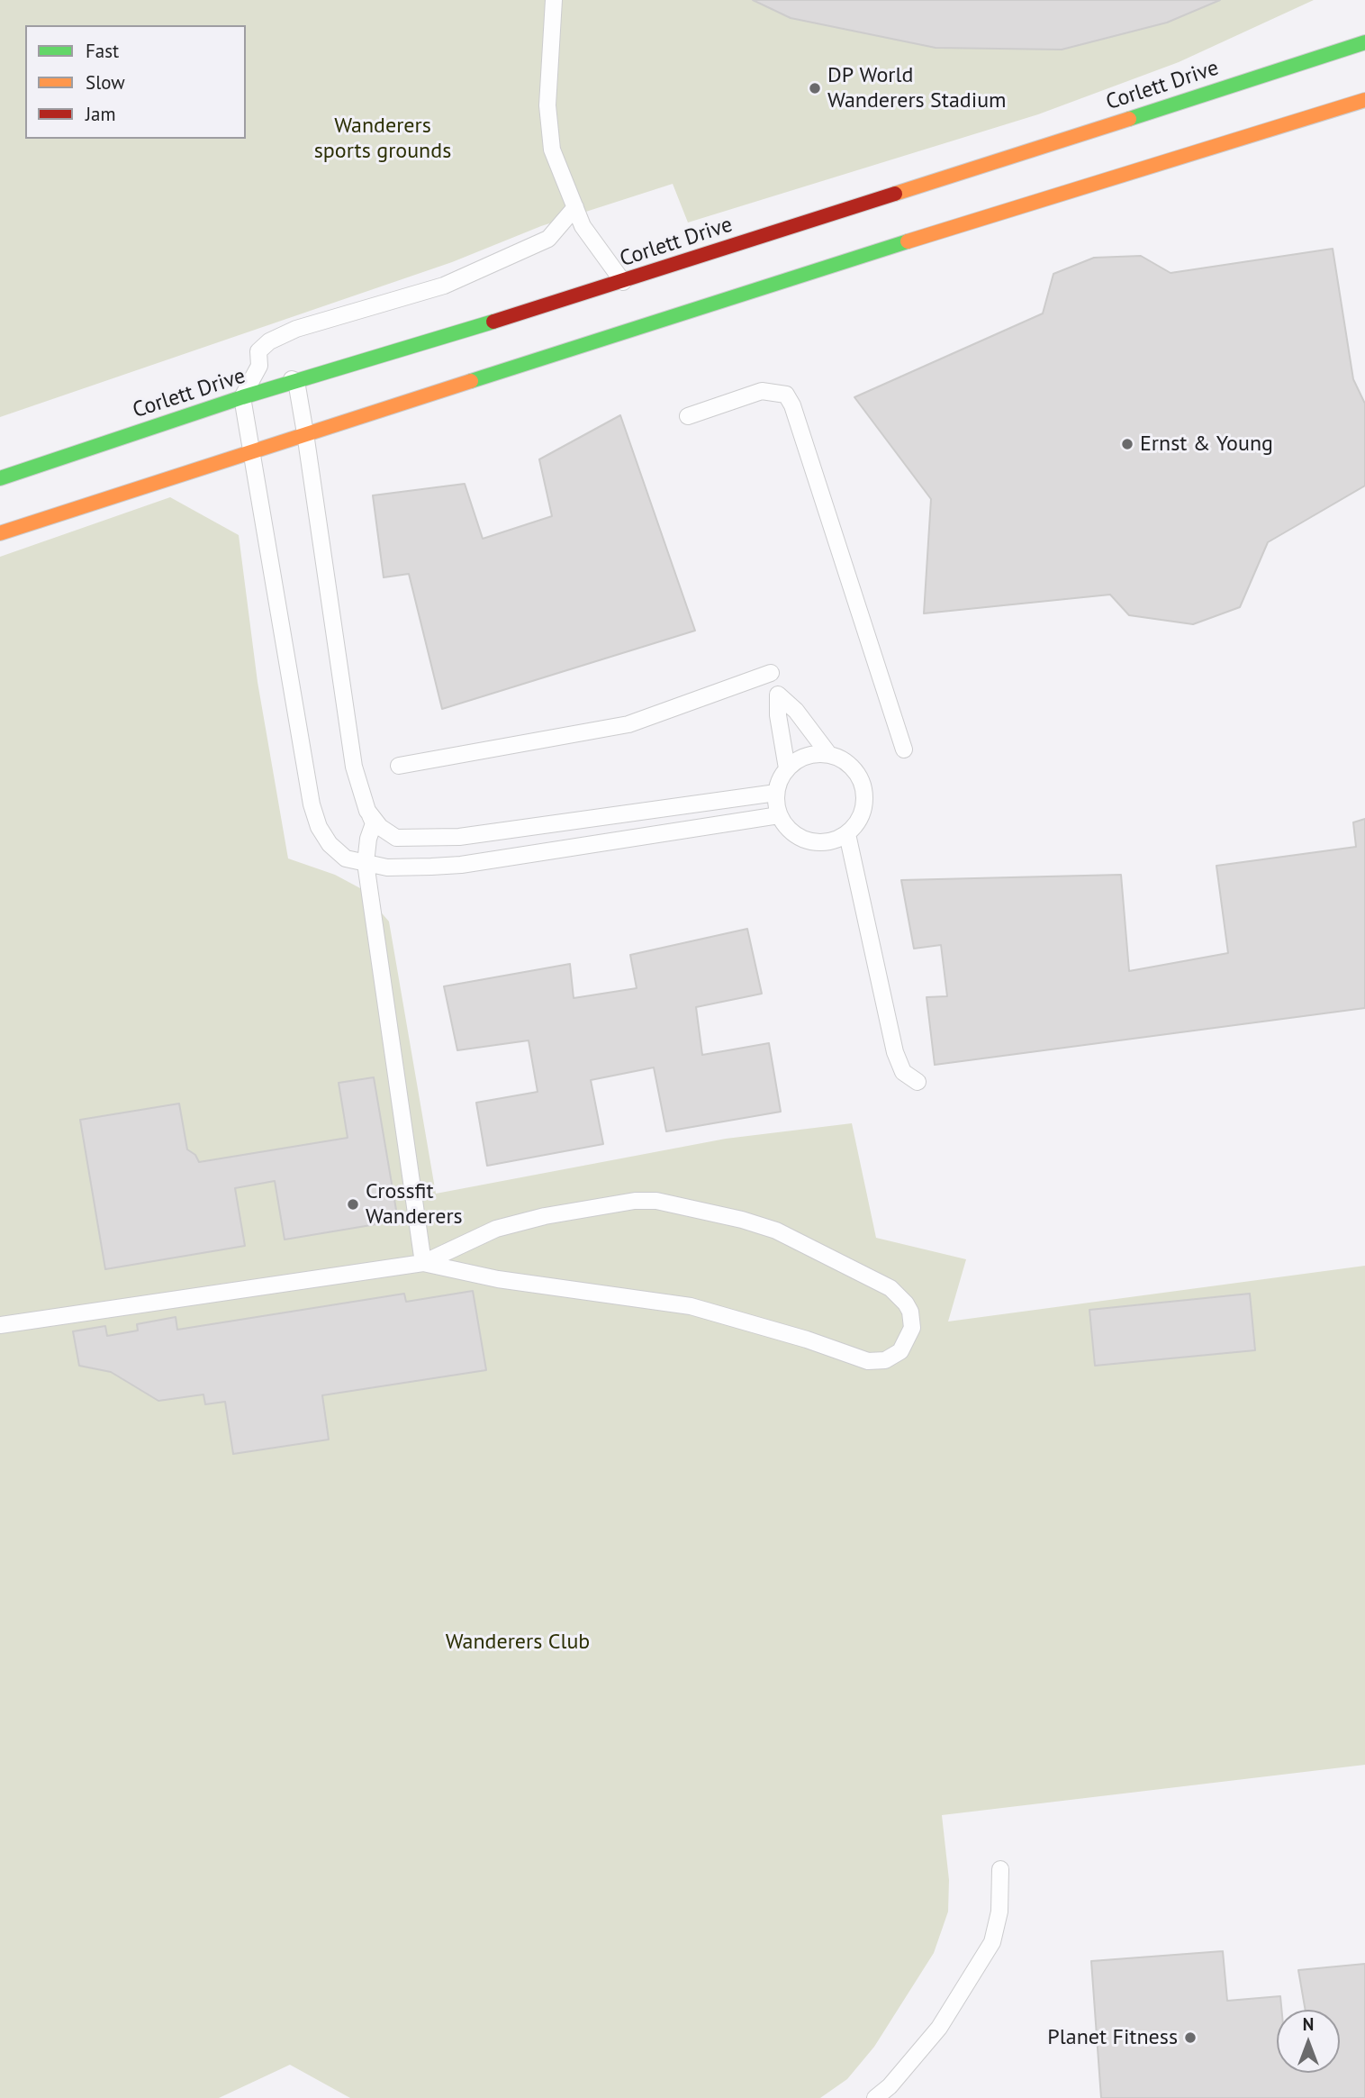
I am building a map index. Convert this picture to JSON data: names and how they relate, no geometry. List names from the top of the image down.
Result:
{
  "streets": {
    "main road": ["Corlett Drive"]
  },
  "parks": ["Wanderers sports grounds", "Wanderers Club"],
  "places": [
    "DP World Wanderers Stadium",
    "Ernst & Young",
    "Crossfit Wanderers",
    "Planet Fitness"
  ],
  "legend": ["Fast", "Slow", "Jam"],
  "north": "top"
}
